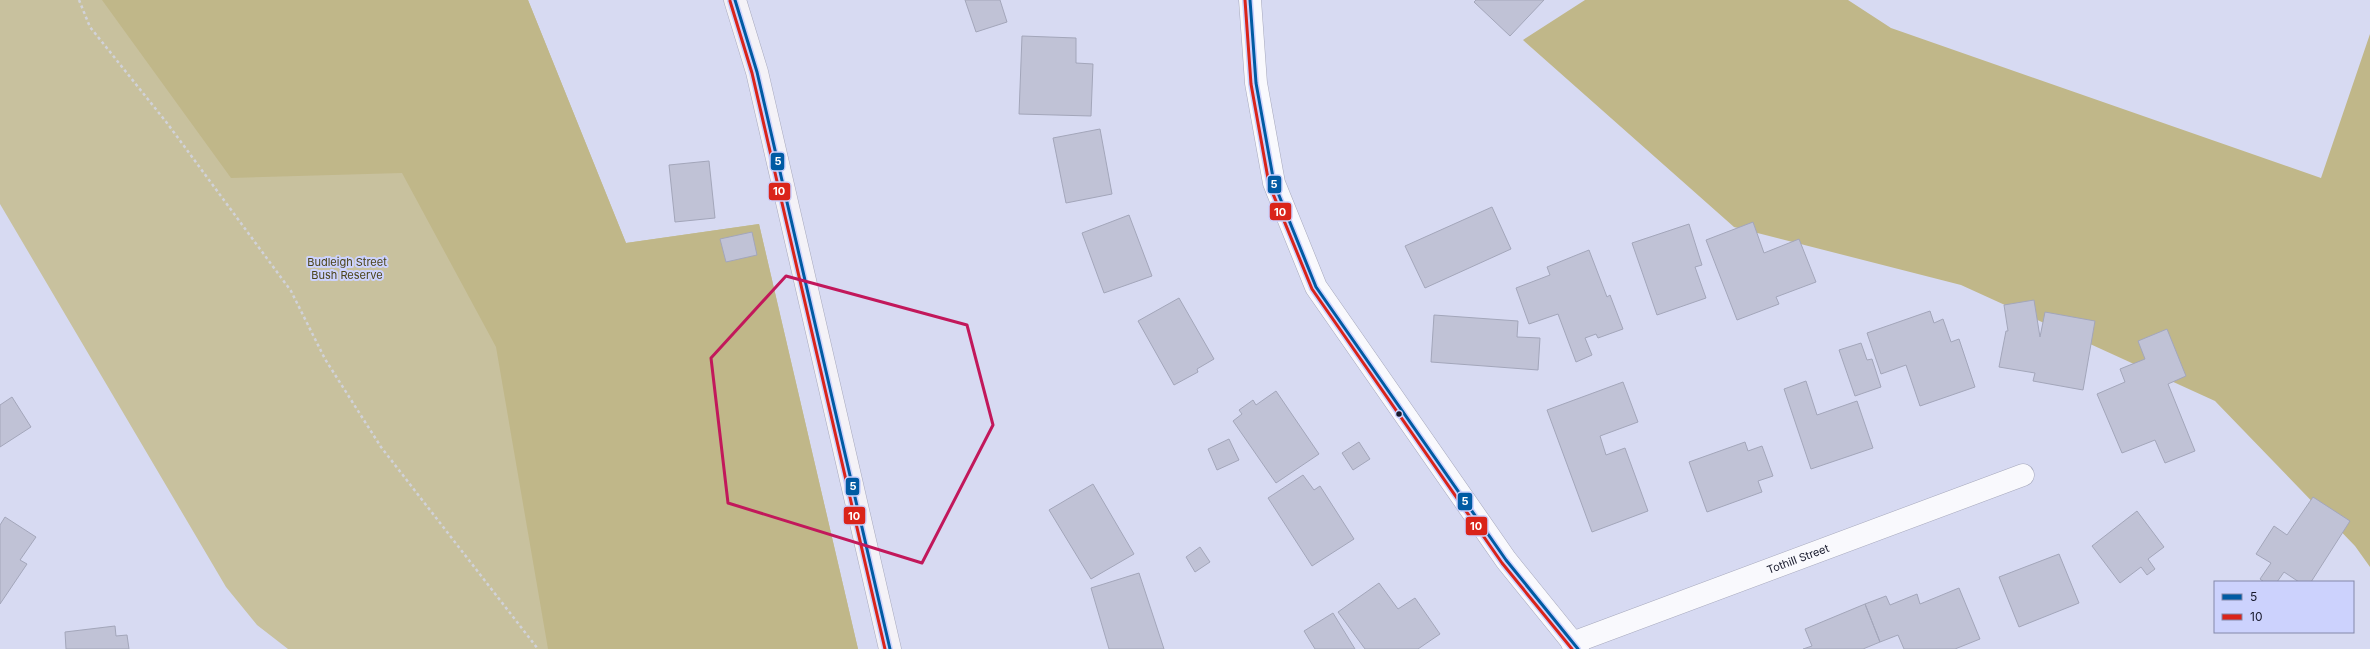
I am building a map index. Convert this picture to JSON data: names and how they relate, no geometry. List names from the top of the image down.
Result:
{
  "streets": {
    "street": ["Tothill Street"]
  },
  "parks": ["Budleigh Street Bush Reserve"],
  "lines": ["transit line 5", "transit line 10"],
  "legend": ["5", "10"]
}
